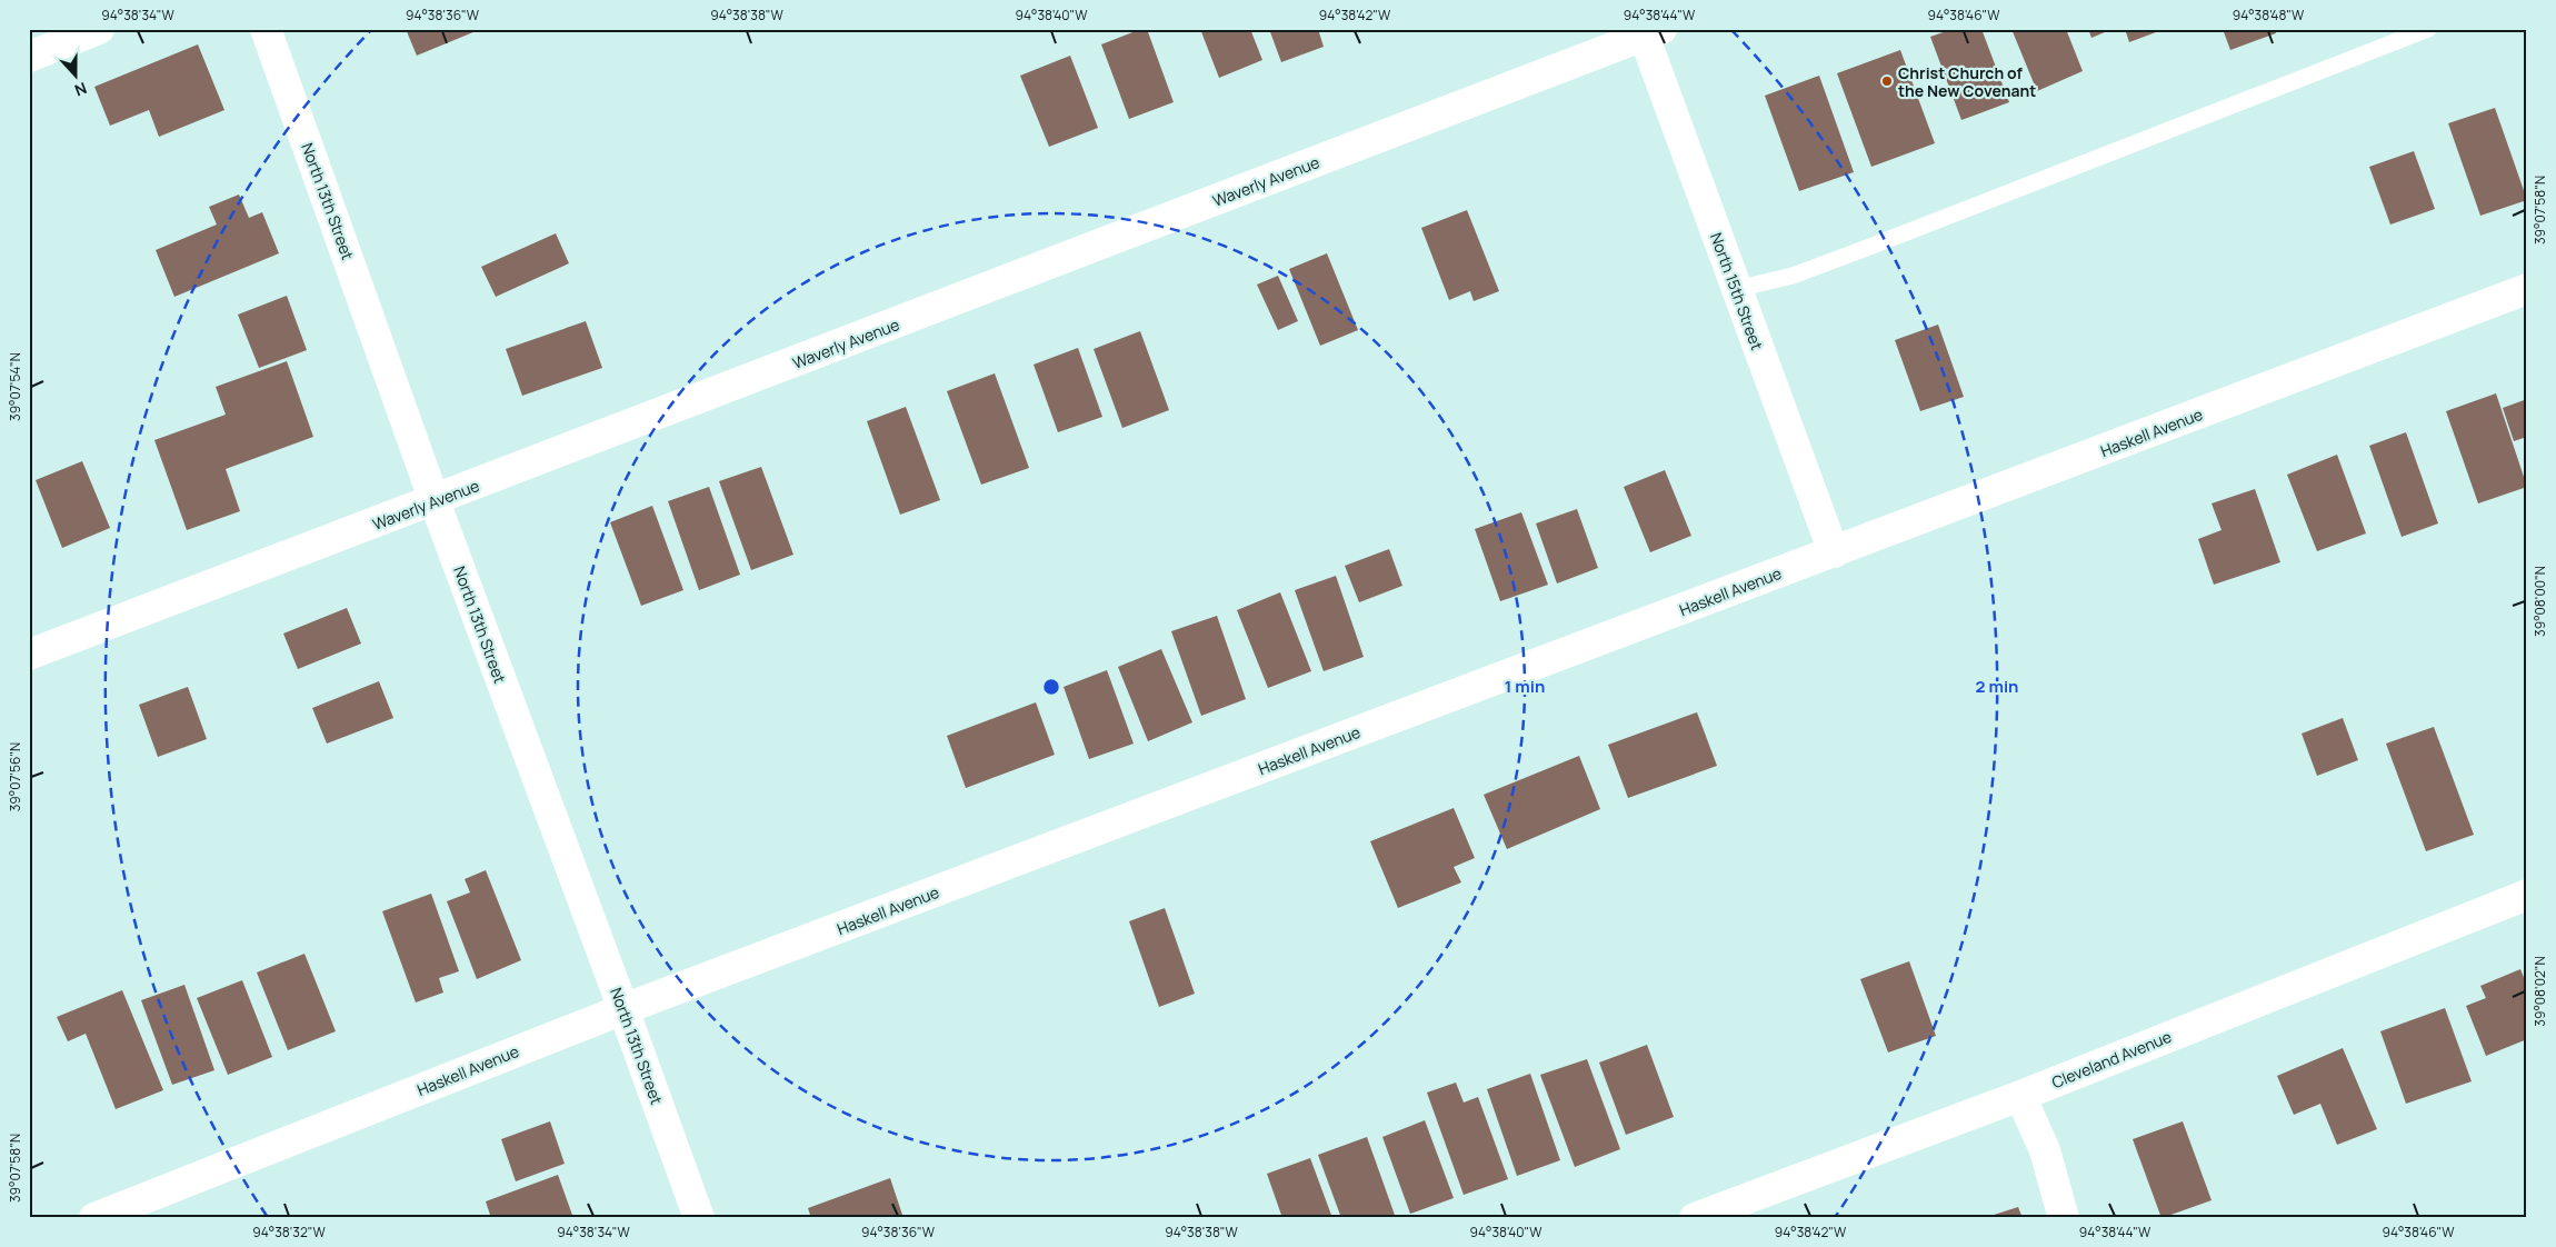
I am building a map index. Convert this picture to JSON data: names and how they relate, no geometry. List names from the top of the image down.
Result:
{
  "streets": {
    "street": [
      "Waverly Avenue",
      "North 13th Street",
      "North 15th Street",
      "Haskell Avenue",
      "Cleveland Avenue"
    ]
  },
  "crossings": [
    ["Waverly Avenue", "North 13th Street"],
    ["Waverly Avenue", "North 15th Street"],
    ["North 13th Street", "Haskell Avenue"],
    ["North 15th Street", "Haskell Avenue"]
  ],
  "places": ["Christ Church of the New Covenant"],
  "north": "bottom",
  "coordinates": [
    "94°38'34\"W",
    "94°38'36\"W",
    "94°38'38\"W",
    "94°38'40\"W",
    "94°38'42\"W",
    "94°38'44\"W",
    "94°38'46\"W",
    "94°38'48\"W",
    "39°07'58\"N",
    "39°07'54\"N",
    "39°08'00\"N",
    "39°07'56\"N",
    "39°08'02\"N",
    "94°38'32\"W"
  ],
  "rings": ["1 min", "2 min"]
}
